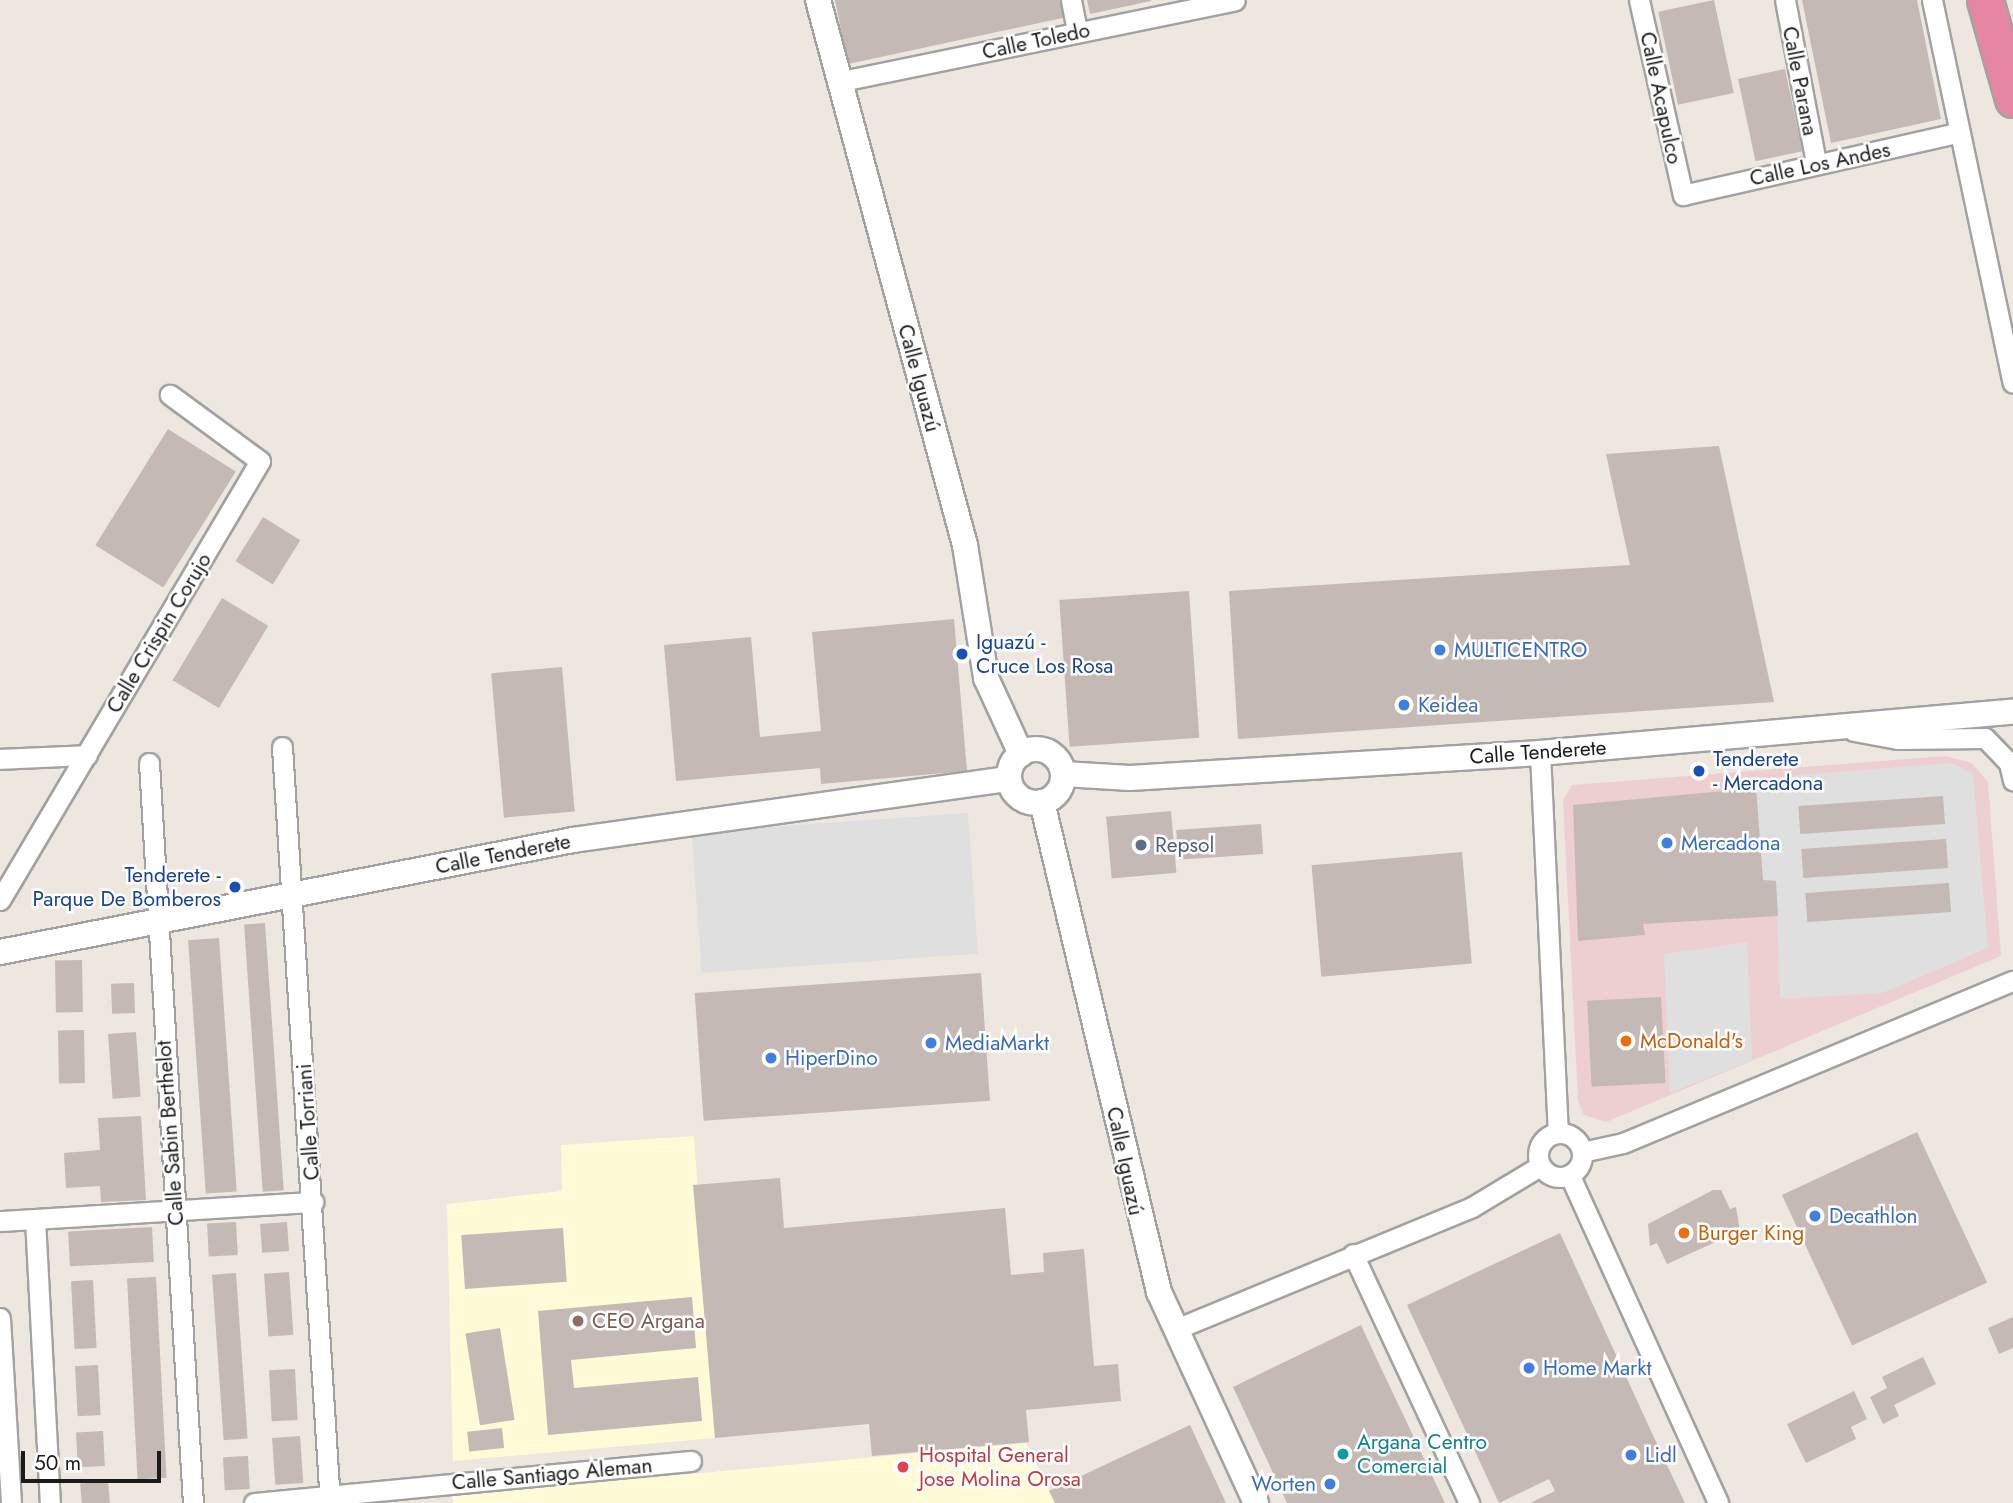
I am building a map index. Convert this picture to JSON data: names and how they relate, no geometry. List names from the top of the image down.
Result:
{
  "streets": {
    "street": [
      "Calle Toledo",
      "Calle Parana",
      "Calle Acapulco",
      "Calle Los Andes",
      "Calle Iguazú",
      "Calle Crispin Corujo",
      "Calle Tenderete",
      "Calle Torriani",
      "Calle Sabin Berthelot",
      "Calle Santiago Aleman"
    ]
  },
  "crossings": [
    ["Calle Toledo", "Calle Iguazú"],
    ["Calle Parana", "Calle Los Andes"],
    ["Calle Acapulco", "Calle Los Andes"],
    ["Calle Iguazú", "Calle Tenderete"],
    ["Calle Tenderete", "Calle Torriani"],
    ["Calle Tenderete", "Calle Sabin Berthelot"],
    ["Calle Torriani", "Calle Santiago Aleman"]
  ],
  "places": [
    "MULTICENTRO",
    "Iguazú - Cruce Los Rosa",
    "Keidea",
    "Tenderete - Mercadona",
    "Mercadona",
    "Repsol",
    "Tenderete - Parque De Bomberos",
    "McDonald's",
    "MediaMarkt",
    "HiperDino",
    "Decathlon",
    "Burger King",
    "CEO Argana",
    "Home Markt",
    "Argana Centro Comercial",
    "Lidl",
    "Hospital General Jose Molina Orosa",
    "Worten"
  ],
  "scale_bar": "50 m"
}
